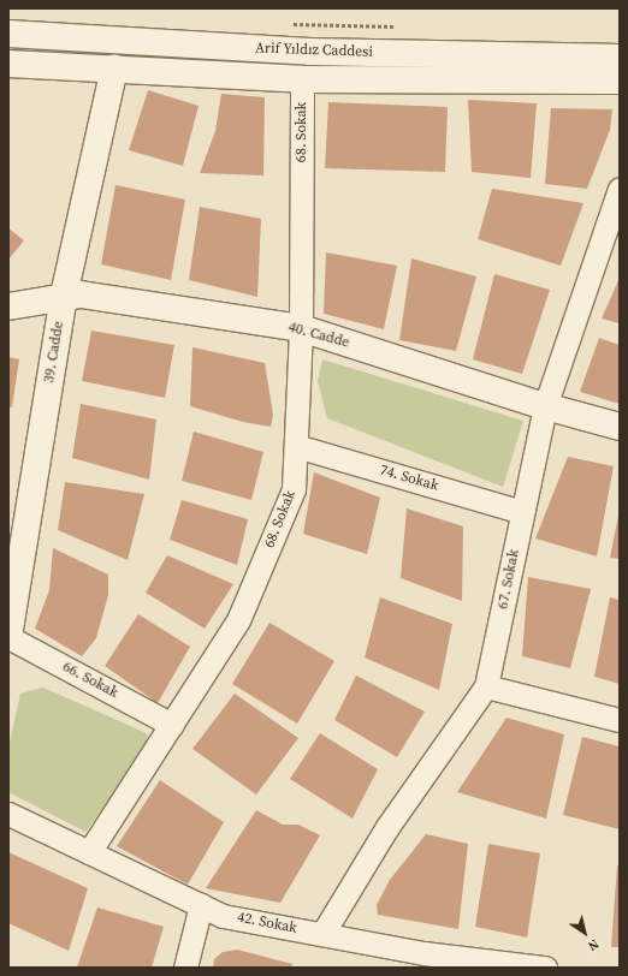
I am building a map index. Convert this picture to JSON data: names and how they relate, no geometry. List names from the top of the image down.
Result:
{
  "streets": {
    "main road": ["Arif Yıldız Caddesi", "40. Cadde", "39. Cadde"],
    "street": [
      "68. Sokak",
      "74. Sokak",
      "67. Sokak",
      "66. Sokak",
      "42. Sokak"
    ]
  },
  "crossings": [
    ["Arif Yıldız Caddesi", "68. Sokak"],
    ["Arif Yıldız Caddesi", "39. Cadde"],
    ["68. Sokak", "40. Cadde"],
    ["68. Sokak", "74. Sokak"],
    ["68. Sokak", "66. Sokak"],
    ["68. Sokak", "42. Sokak"],
    ["40. Cadde", "39. Cadde"],
    ["40. Cadde", "67. Sokak"],
    ["39. Cadde", "66. Sokak"],
    ["74. Sokak", "67. Sokak"],
    ["67. Sokak", "42. Sokak"]
  ],
  "north": "bottom right"
}
